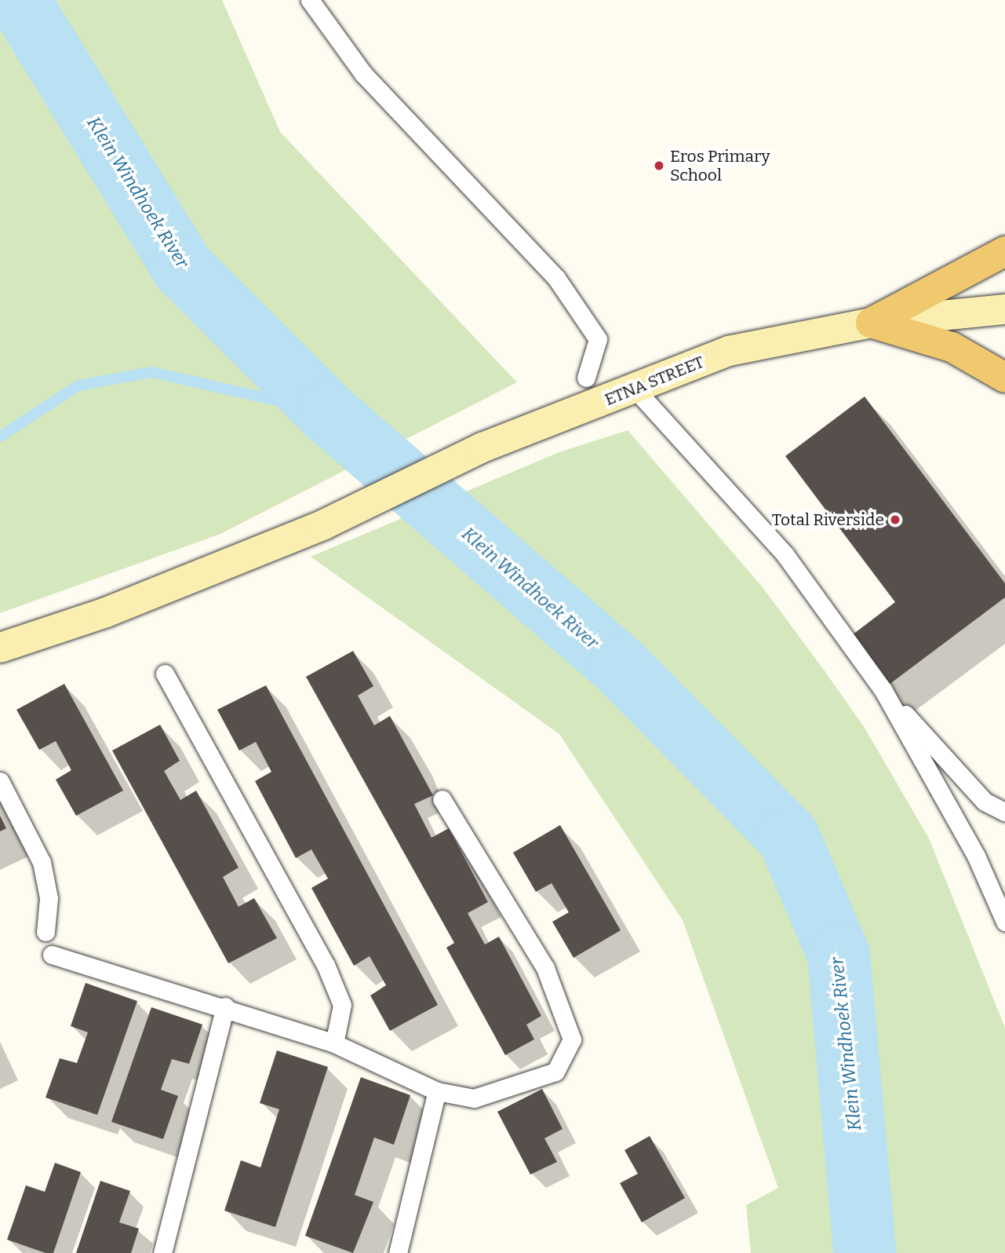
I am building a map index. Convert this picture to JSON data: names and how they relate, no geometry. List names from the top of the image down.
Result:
{
  "streets": {
    "street": ["ETNA STREET"]
  },
  "water": ["Klein Windhoek River"],
  "places": ["Eros Primary School", "Total Riverside"]
}
